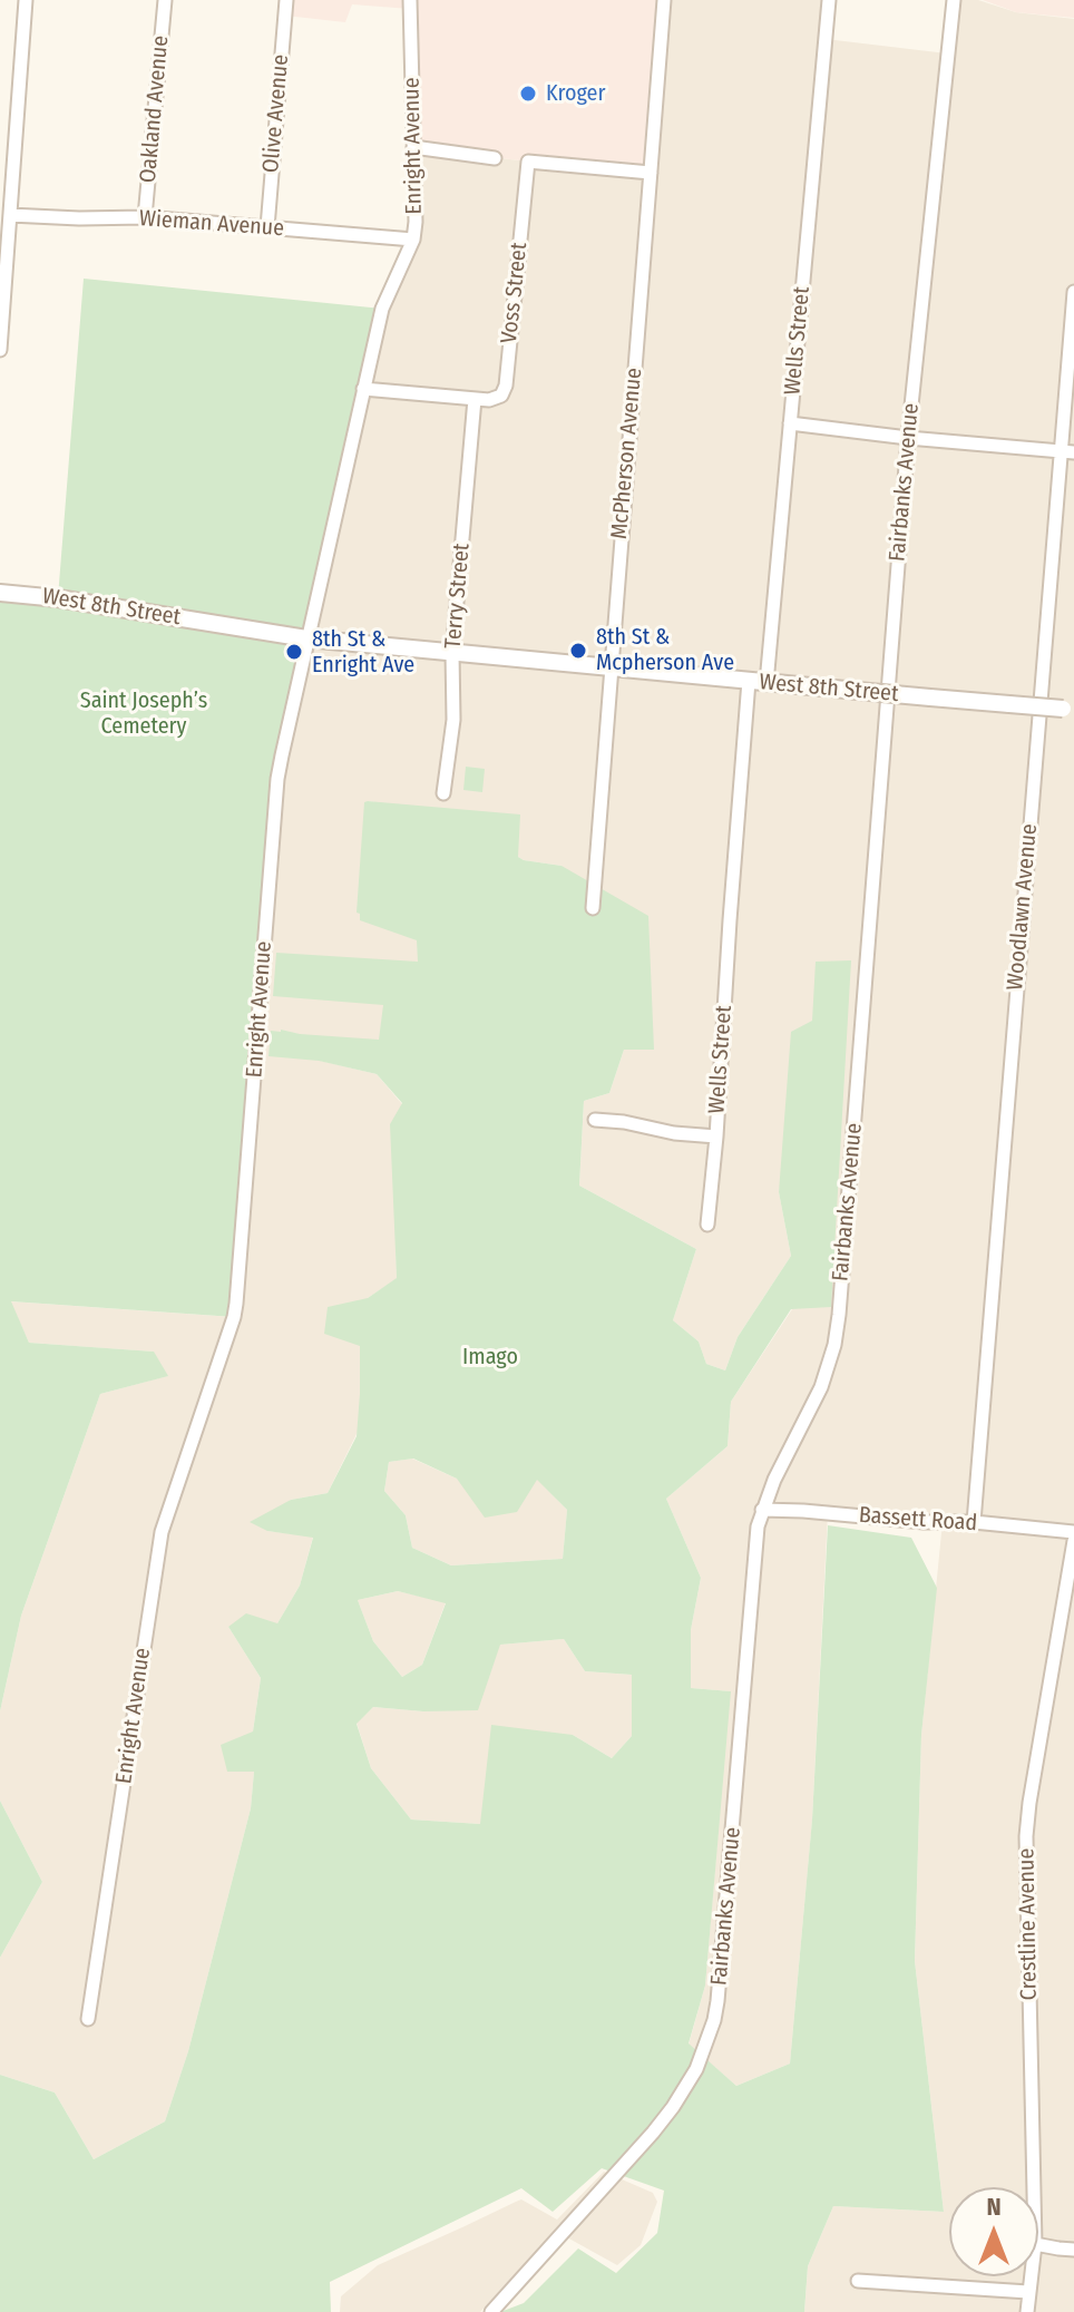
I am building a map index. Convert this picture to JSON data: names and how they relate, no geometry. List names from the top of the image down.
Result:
{
  "streets": {
    "street": [
      "Oakland Avenue",
      "Olive Avenue",
      "Enright Avenue",
      "Wieman Avenue",
      "Voss Street",
      "Wells Street",
      "McPherson Avenue",
      "Fairbanks Avenue",
      "Terry Street",
      "West 8th Street",
      "Woodlawn Avenue",
      "Bassett Road",
      "Crestline Avenue"
    ]
  },
  "crossings": [
    ["Oakland Avenue", "Wieman Avenue"],
    ["Olive Avenue", "Wieman Avenue"],
    ["Enright Avenue", "Wieman Avenue"],
    ["Enright Avenue", "West 8th Street"],
    ["Voss Street", "McPherson Avenue"],
    ["Voss Street", "Terry Street"],
    ["Wells Street", "West 8th Street"],
    ["McPherson Avenue", "West 8th Street"],
    ["Fairbanks Avenue", "Bassett Road"],
    ["Terry Street", "West 8th Street"],
    ["Woodlawn Avenue", "Bassett Road"]
  ],
  "parks": ["Saint Joseph’s Cemetery", "Imago"],
  "places": ["Kroger", "8th St & Mcpherson Ave", "8th St & Enright Ave"],
  "north": "top"
}
